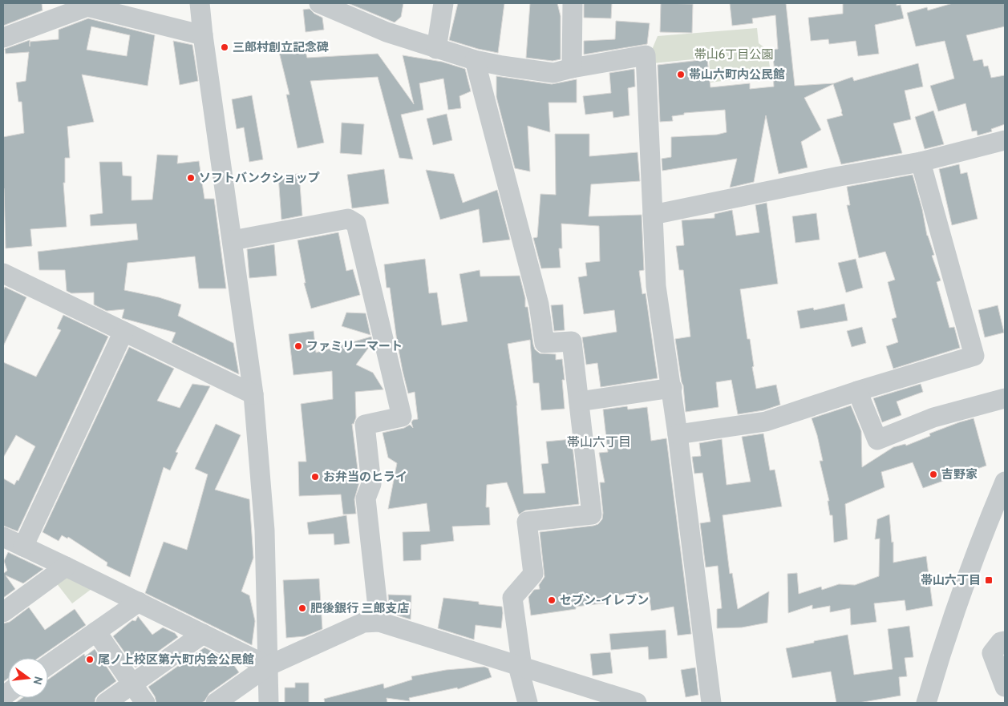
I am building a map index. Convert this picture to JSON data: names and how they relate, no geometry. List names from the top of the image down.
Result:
{
  "districts": ["帯山六丁目"],
  "parks": ["帯山6丁目公園"],
  "places": {
    "other": [
      "三郎村創立記念碑",
      "帯山六町内公民館",
      "ソフトバンクショップ",
      "ファミリーマート",
      "吉野家",
      "お弁当のヒライ",
      "セブン-イレブン",
      "肥後銀行 三郎支店",
      "尾ノ上校区第六町内会公民館"
    ],
    "transit": ["帯山六丁目"]
  },
  "north": "right"
}
